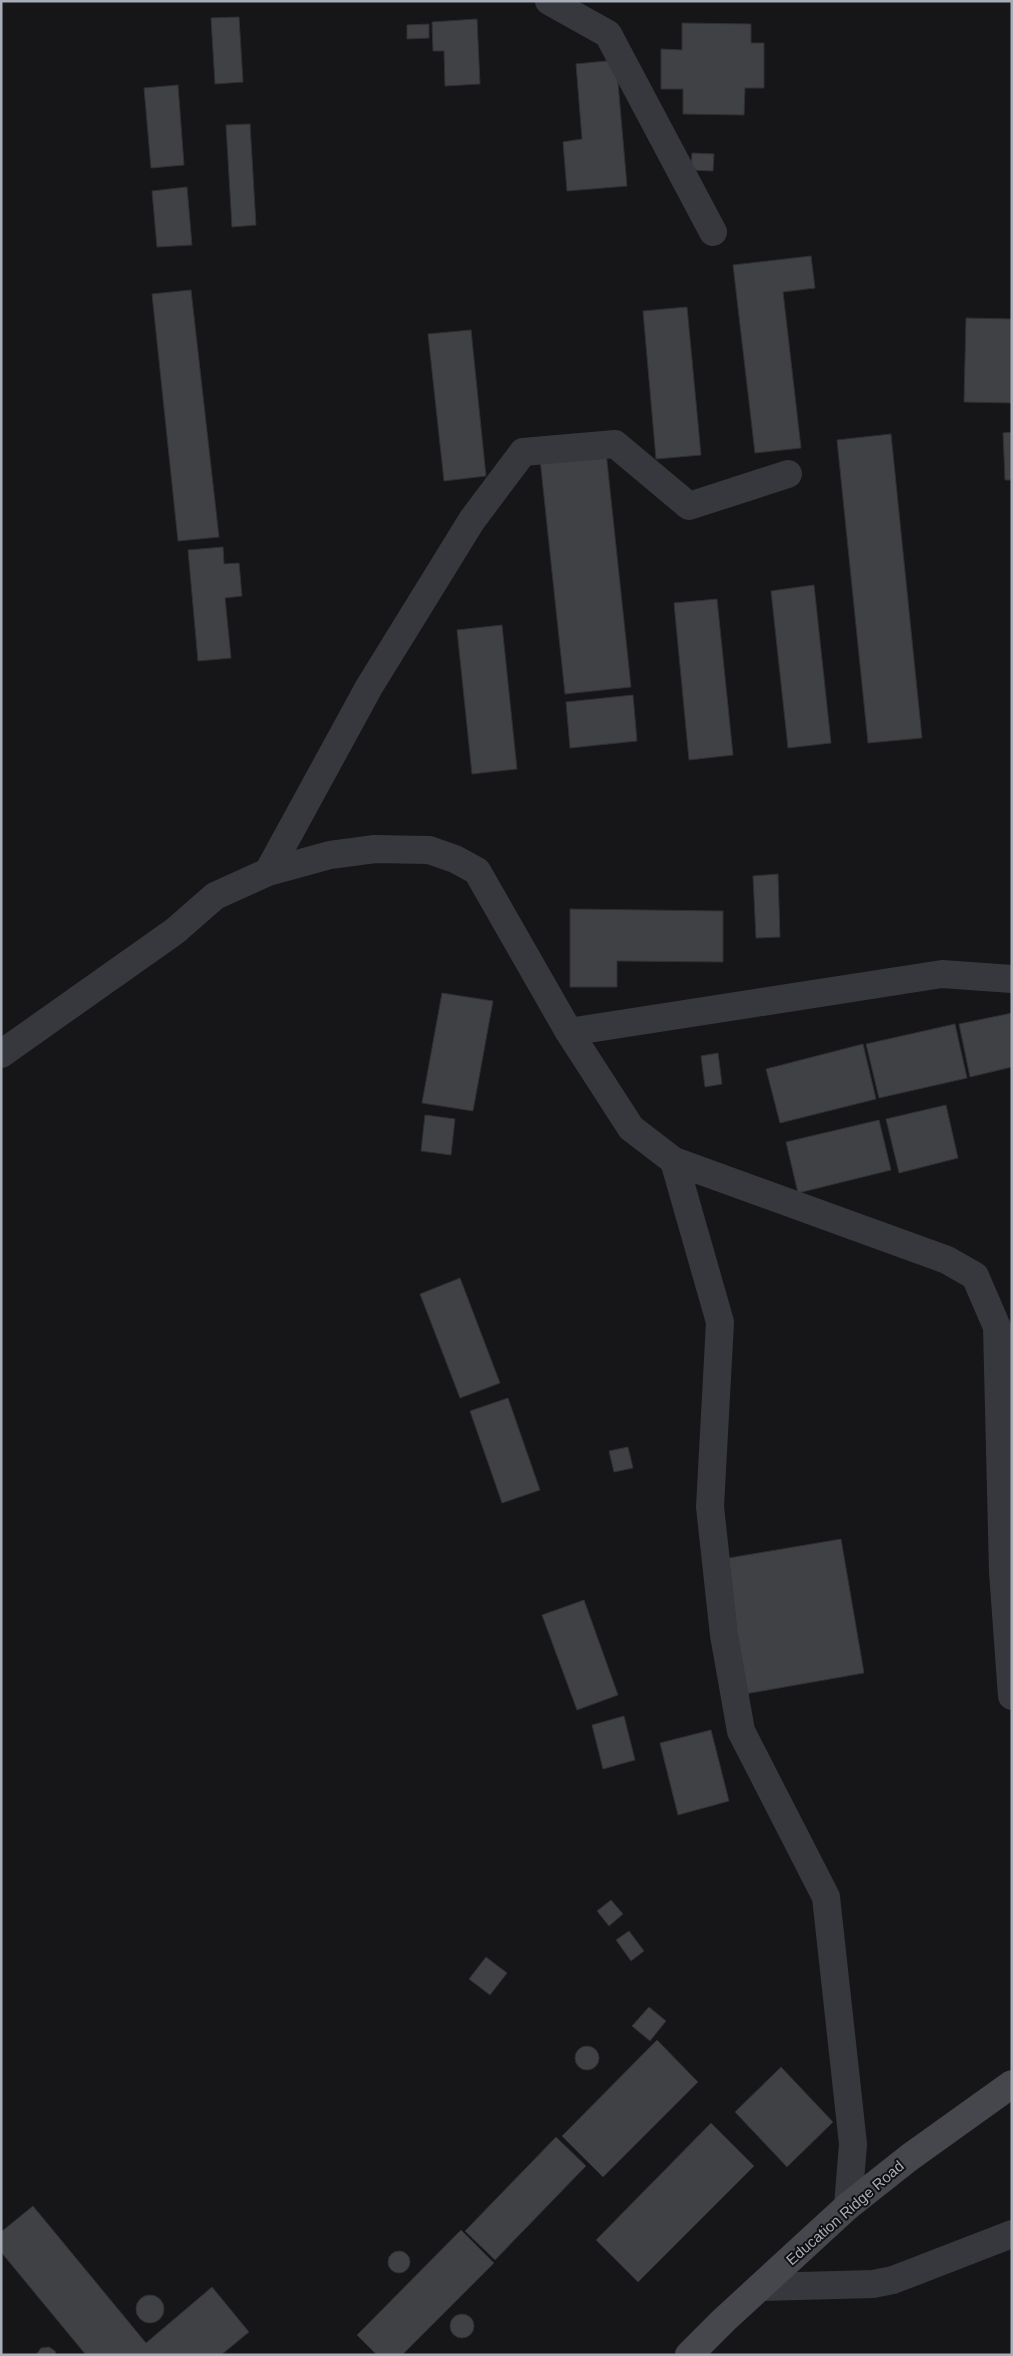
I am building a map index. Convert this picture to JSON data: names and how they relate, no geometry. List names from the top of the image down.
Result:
{
  "streets": {
    "main road": ["Education Ridge Road"]
  }
}
